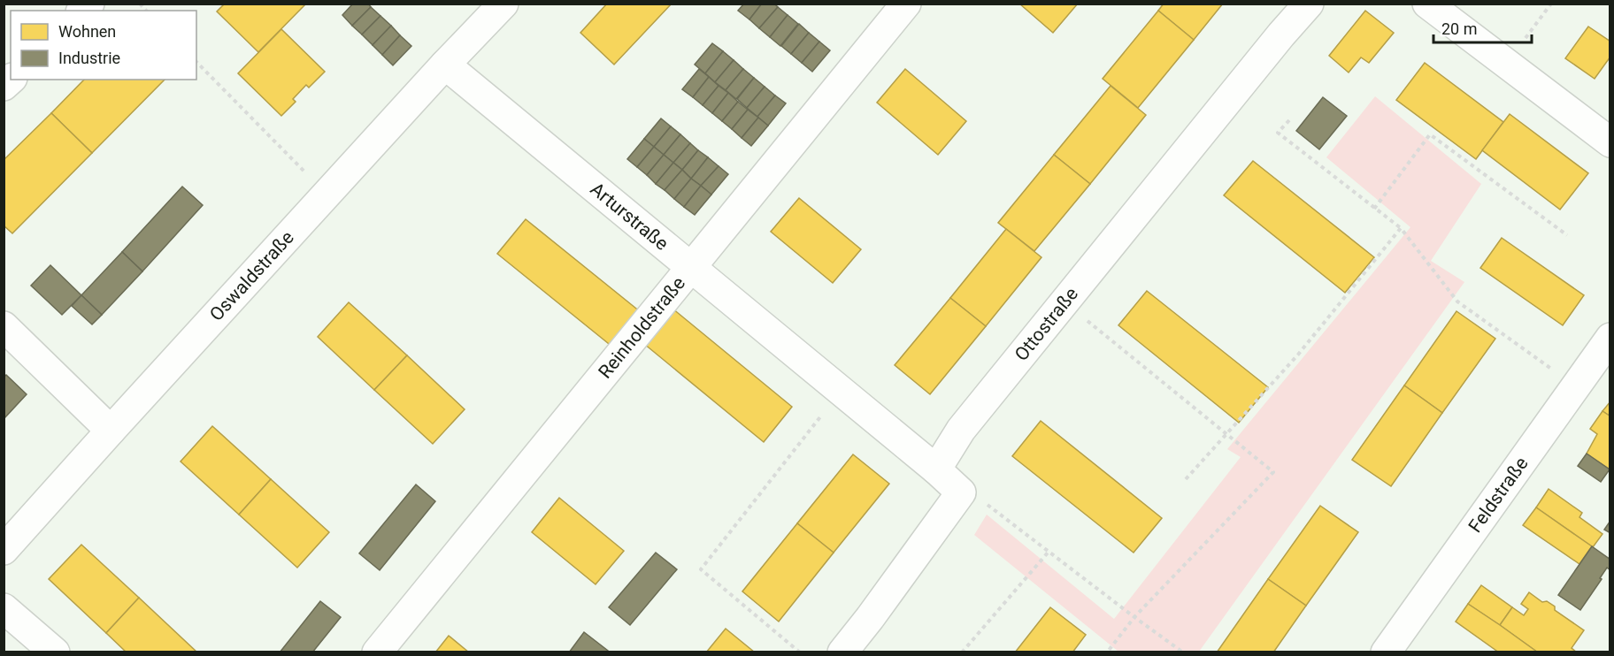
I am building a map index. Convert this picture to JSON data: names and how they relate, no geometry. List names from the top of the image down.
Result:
{
  "streets": {
    "street": [
      "Arturstraße",
      "Oswaldstraße",
      "Ottostraße",
      "Reinholdstraße",
      "Feldstraße"
    ]
  },
  "crossings": [
    ["Arturstraße", "Oswaldstraße"],
    ["Arturstraße", "Ottostraße"],
    ["Arturstraße", "Reinholdstraße"]
  ],
  "legend": ["Wohnen", "Industrie"],
  "scale_bar": "20 m"
}
